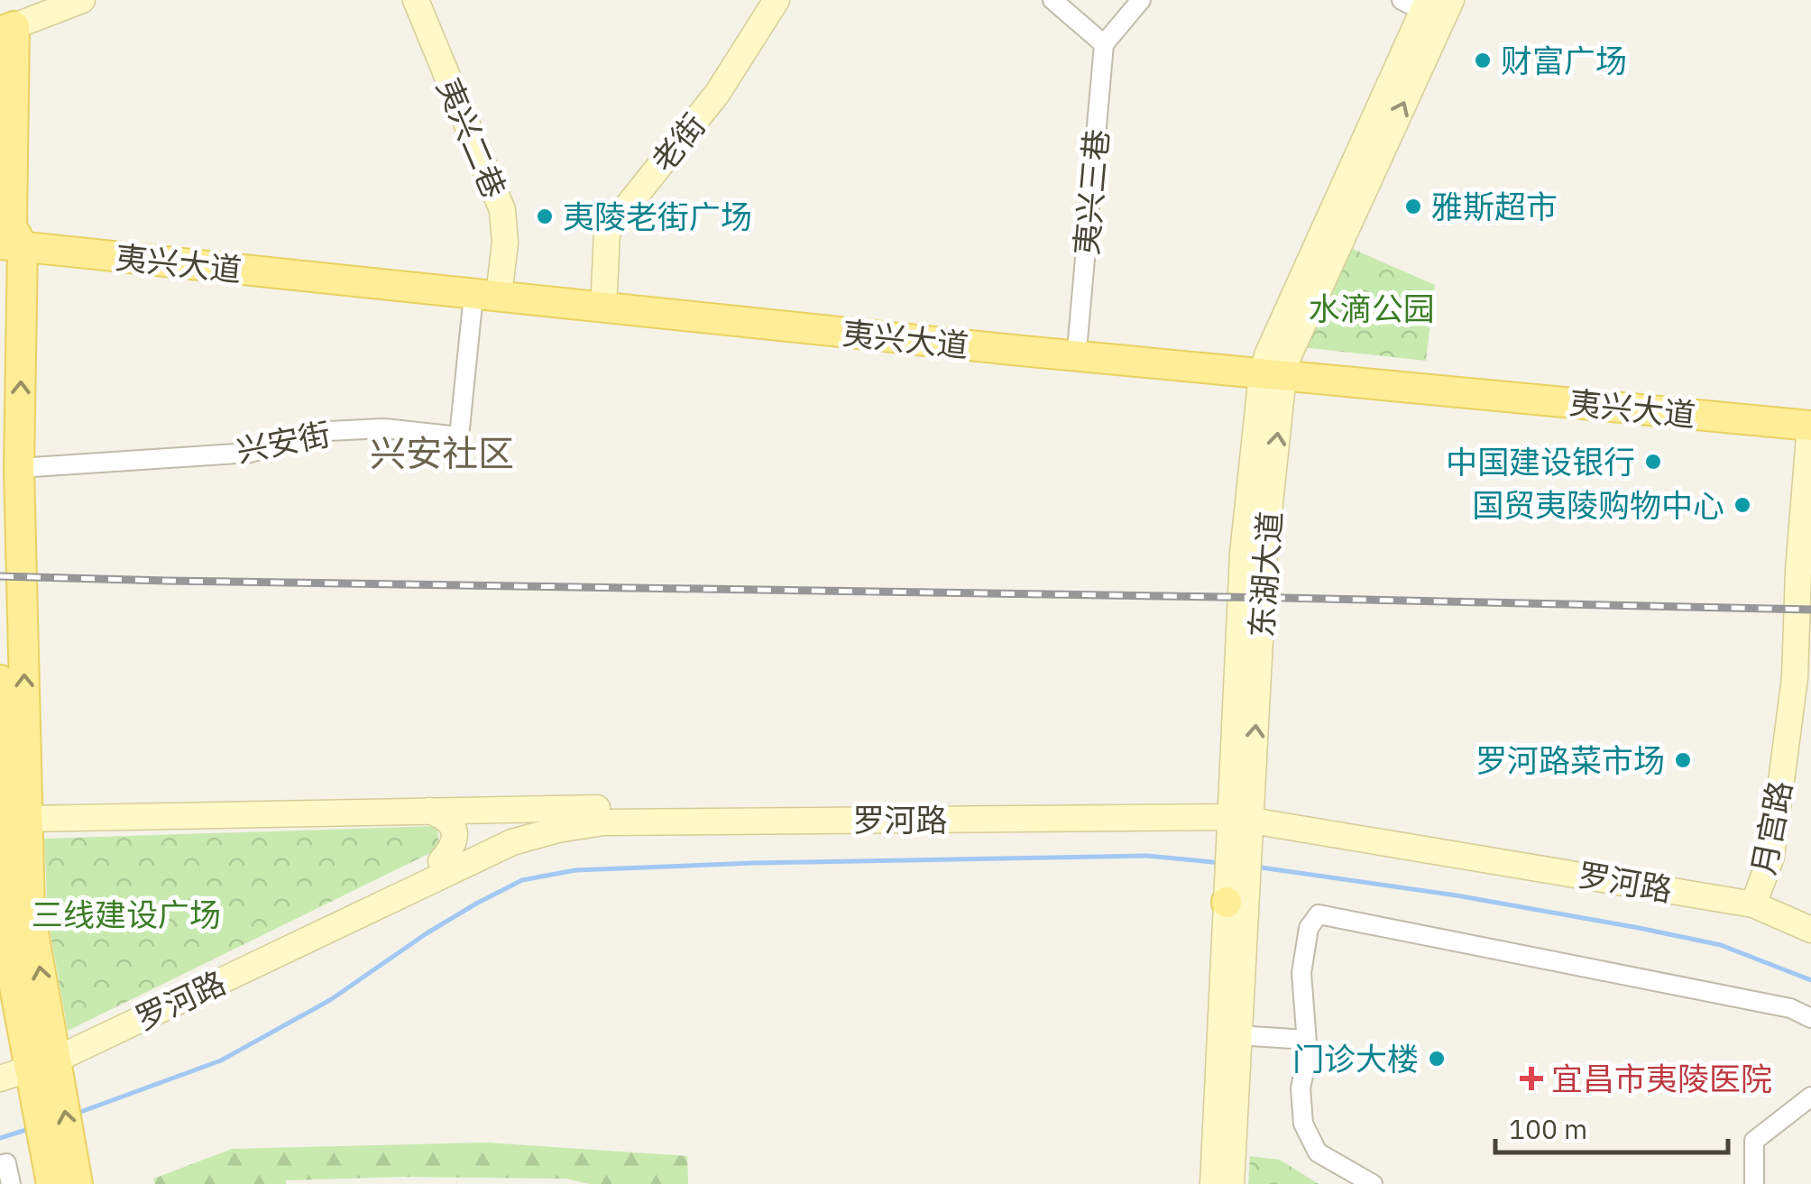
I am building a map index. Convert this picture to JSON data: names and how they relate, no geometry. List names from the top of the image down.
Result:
{
  "streets": {
    "main road": [
      "夷兴二巷",
      "老街",
      "夷兴大道",
      "东湖大道",
      "罗河路",
      "月宫路"
    ],
    "street": ["夷兴三巷", "兴安街"]
  },
  "crossings": [
    ["夷兴二巷", "夷兴大道"],
    ["老街", "夷兴大道"],
    ["夷兴三巷", "夷兴大道"],
    ["夷兴大道", "兴安街"],
    ["夷兴大道", "东湖大道"],
    ["夷兴大道", "月宫路"],
    ["东湖大道", "罗河路"],
    ["罗河路", "月宫路"]
  ],
  "districts": ["兴安社区"],
  "parks": ["水滴公园", "三线建设广场"],
  "places": {
    "other": [
      "财富广场",
      "雅斯超市",
      "夷陵老街广场",
      "中国建设银行",
      "国贸夷陵购物中心",
      "罗河路菜市场",
      "门诊大楼"
    ],
    "health": ["宜昌市夷陵医院"]
  },
  "scale_bar": "100 m"
}
